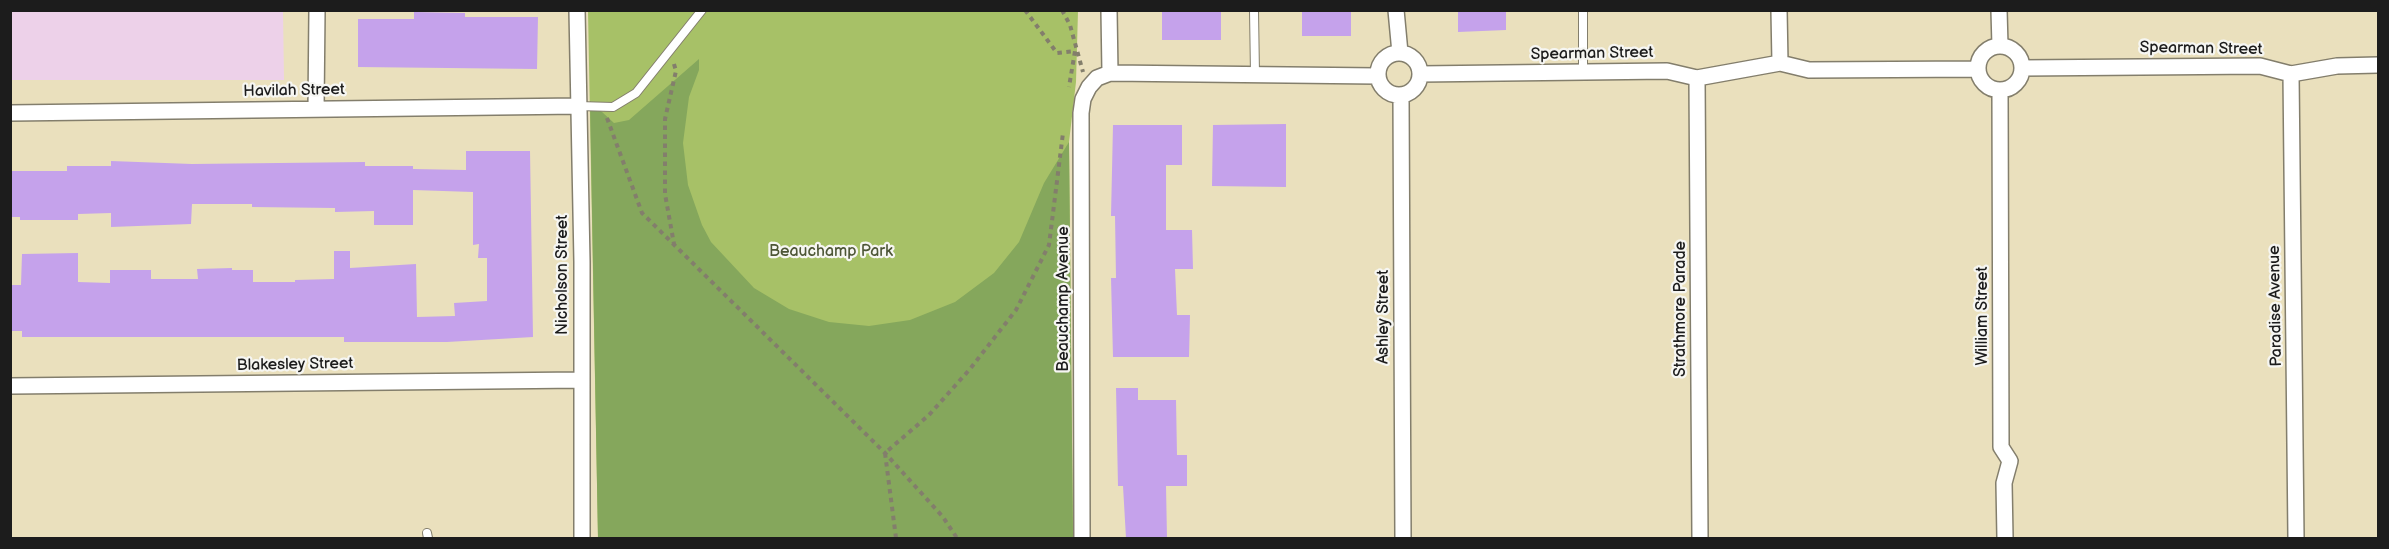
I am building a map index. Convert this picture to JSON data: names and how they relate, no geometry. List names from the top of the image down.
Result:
{
  "streets": {
    "street": [
      "Spearman Street",
      "Havilah Street",
      "Nicholson Street",
      "Beauchamp Avenue",
      "Paradise Avenue",
      "Strathmore Parade",
      "William Street",
      "Ashley Street",
      "Blakesley Street"
    ]
  },
  "crossings": [
    ["Spearman Street", "Paradise Avenue"],
    ["Spearman Street", "Strathmore Parade"],
    ["Spearman Street", "William Street"],
    ["Spearman Street", "Ashley Street"],
    ["Havilah Street", "Nicholson Street"],
    ["Nicholson Street", "Blakesley Street"]
  ],
  "parks": ["Beauchamp Park"]
}
